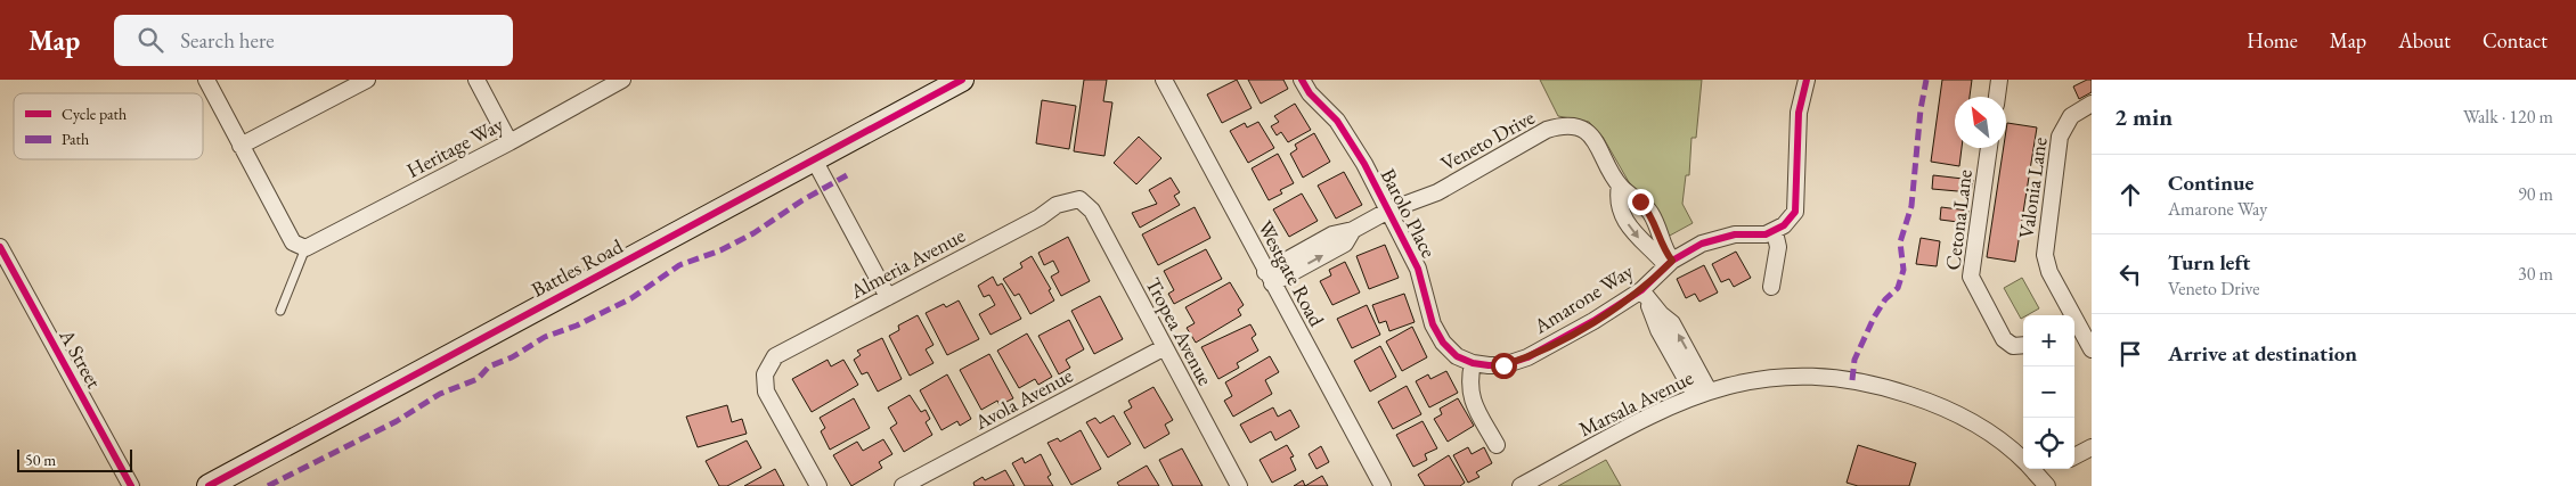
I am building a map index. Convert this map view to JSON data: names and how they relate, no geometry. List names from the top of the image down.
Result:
{
  "streets": {
    "street": [
      "Veneto Drive",
      "Heritage Way",
      "Valonia Lane",
      "Barolo Place",
      "Cetona Lane",
      "Almeria Avenue",
      "Battles Road",
      "Westgate Road",
      "Amarone Way",
      "Tropea Avenue",
      "A Street",
      "Avola Avenue",
      "Marsala Avenue"
    ]
  },
  "crossings": [
    ["Veneto Drive", "Barolo Place"],
    ["Veneto Drive", "Westgate Road"],
    ["Veneto Drive", "Amarone Way"],
    ["Barolo Place", "Amarone Way"],
    ["Almeria Avenue", "Tropea Avenue"],
    ["Tropea Avenue", "Avola Avenue"]
  ],
  "legend": ["Cycle path", "Path"],
  "scale_bar": "50 m",
  "north": "top left",
  "page": {
    "header": "Map",
    "search": "Search here",
    "nav": [
      "Home",
      "Map",
      "About",
      "Contact"
    ],
    "heading": ["2 min", "Walk · 120 m"],
    "list": [
      ["Continue", "Amarone Way", "90 m"],
      ["Turn left", "Veneto Drive", "30 m"],
      "Arrive at destination"
    ],
    "map_buttons": ["+", "−"],
    "scale": "50 m"
  }
}
